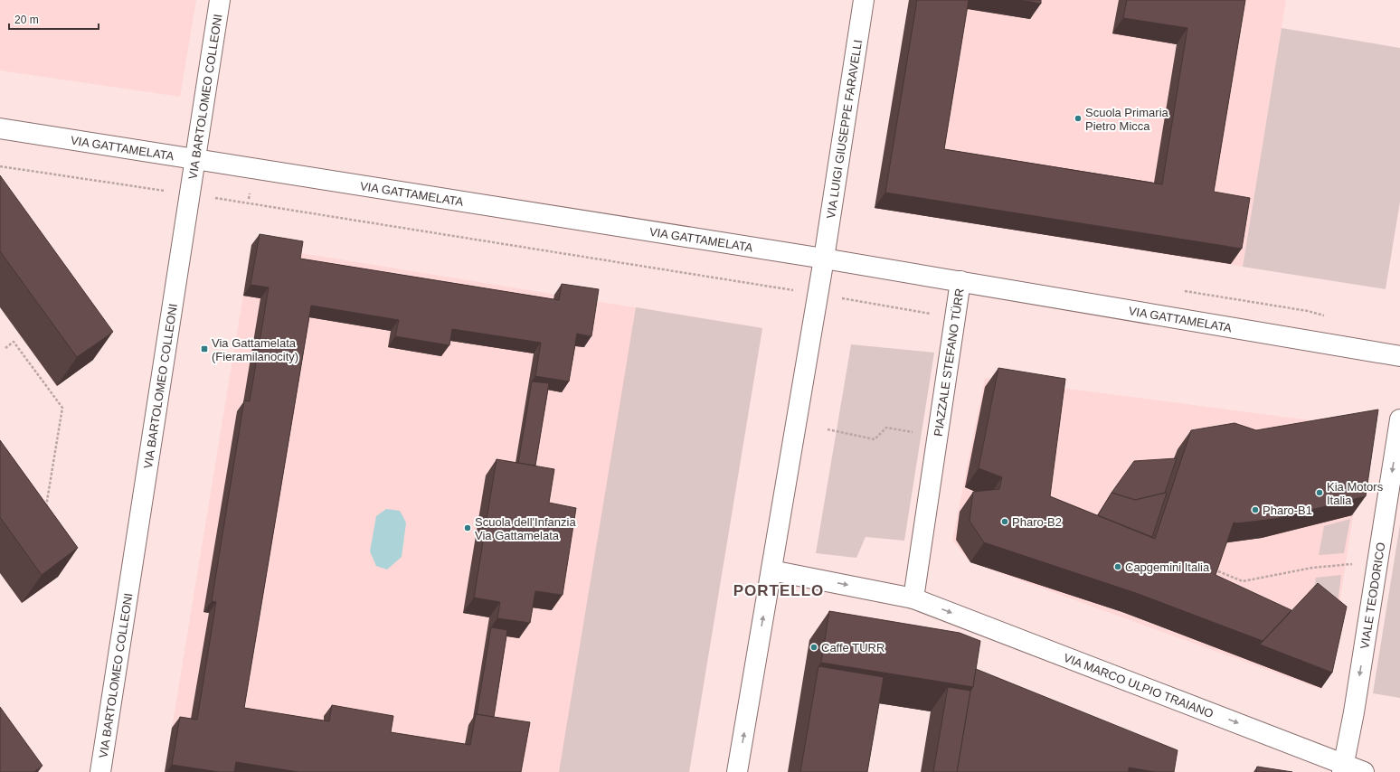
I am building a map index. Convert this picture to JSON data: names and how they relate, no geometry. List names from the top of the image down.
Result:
{
  "streets": {
    "street": [
      "VIA BARTOLOMEO COLLEONI",
      "VIA LUIGI GIUSEPPE FARAVELLI",
      "VIA GATTAMELATA",
      "PIAZZALE STEFANO TÜRR",
      "VIALE TEODORICO",
      "VIA MARCO ULPIO TRAIANO"
    ]
  },
  "crossings": [
    ["VIA BARTOLOMEO COLLEONI", "VIA GATTAMELATA"],
    ["VIA LUIGI GIUSEPPE FARAVELLI", "VIA GATTAMELATA"],
    ["VIA LUIGI GIUSEPPE FARAVELLI", "PIAZZALE STEFANO TÜRR"],
    ["VIA GATTAMELATA", "PIAZZALE STEFANO TÜRR"],
    ["PIAZZALE STEFANO TÜRR", "VIA MARCO ULPIO TRAIANO"],
    ["VIALE TEODORICO", "VIA MARCO ULPIO TRAIANO"]
  ],
  "one_way": ["VIALE TEODORICO", "VIA MARCO ULPIO TRAIANO"],
  "districts": ["PORTELLO"],
  "places": {
    "other": [
      "Scuola Primaria Pietro Micca",
      "Kia Motors Italia",
      "Pharo-B1",
      "Pharo-B2",
      "Scuola dell'Infanzia Via Gattamelata",
      "Capgemini Italia",
      "Caffe TURR"
    ],
    "transit": ["Via Gattamelata (Fieramilanocity)"]
  },
  "scale_bar": "20 m"
}
